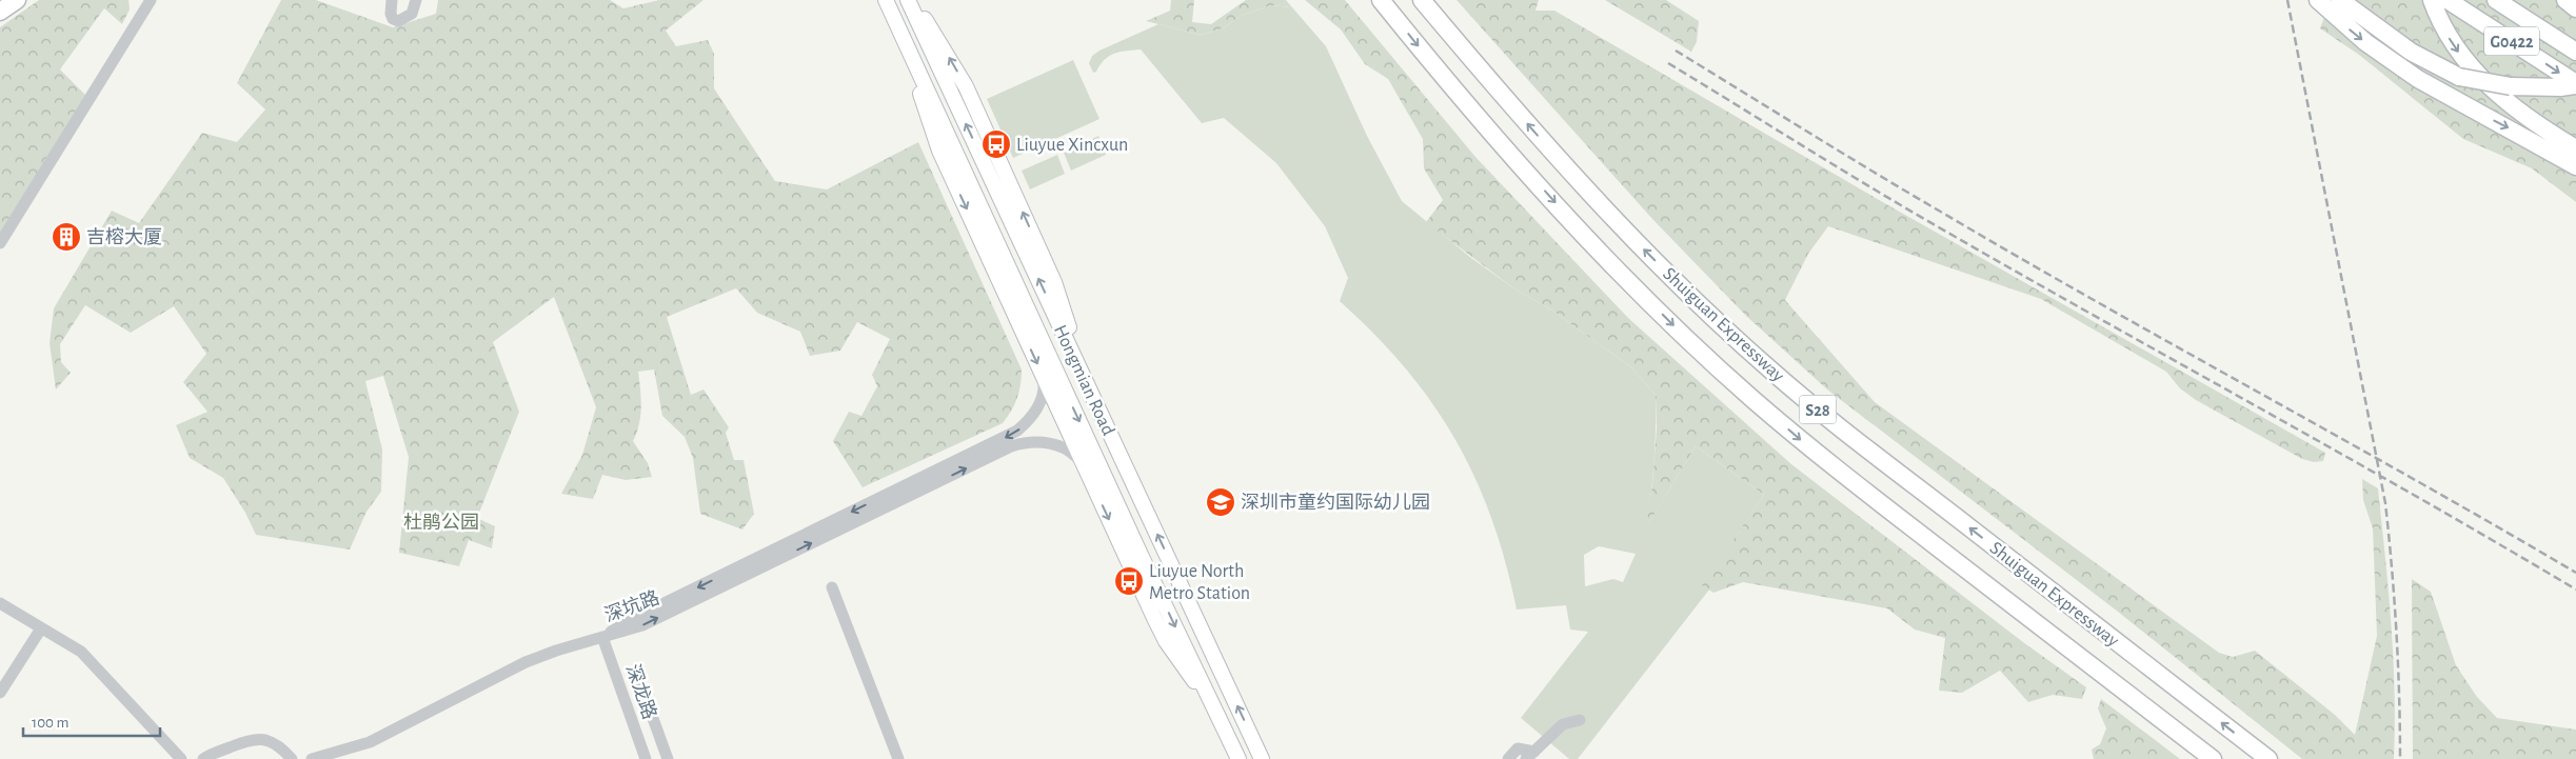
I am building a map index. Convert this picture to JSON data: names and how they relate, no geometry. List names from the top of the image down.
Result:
{
  "streets": {
    "highway": ["G0422", "Shuiguan Expressway", "S28"],
    "main road": ["Hongmian Road"],
    "street": ["深坑路", "深龙路"]
  },
  "crossings": [
    ["深坑路", "深龙路"]
  ],
  "parks": ["杜鹃公园"],
  "places": {
    "bus stop": ["Liuyue Xincxun", "Liuyue North Metro Station"],
    "building": ["吉榕大厦"],
    "school or university": ["深圳市童约国际幼儿园"]
  },
  "scale_bar": "100 m"
}
